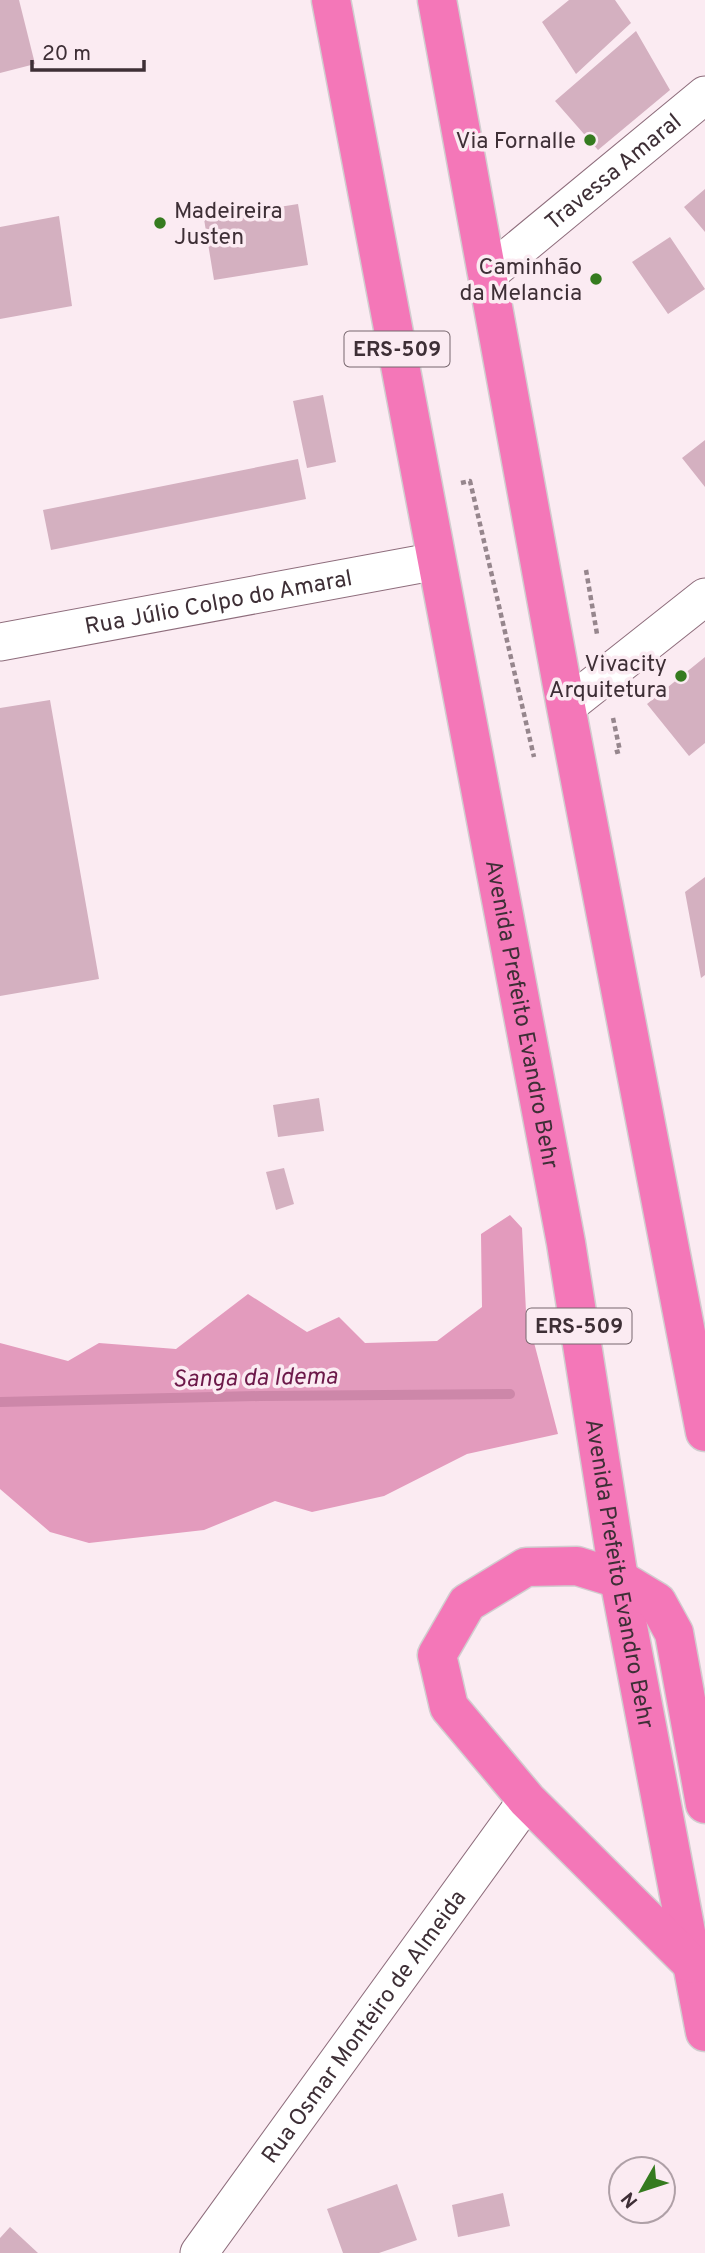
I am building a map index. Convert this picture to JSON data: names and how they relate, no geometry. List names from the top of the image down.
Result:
{
  "streets": {
    "highway": ["ERS-509", "Avenida Prefeito Evandro Behr"],
    "street": ["Travessa Amaral", "Rua Júlio Colpo do Amaral", "Rua Osmar Monteiro de Almeida"]
  },
  "crossings": [
    ["Rua Júlio Colpo do Amaral", "Avenida Prefeito Evandro Behr"]
  ],
  "water": ["Sanga da Idema"],
  "places": [
    "Via Fornalle",
    "Madeireira Justen",
    "Caminhão da Melancia",
    "Vivacity Arquitetura"
  ],
  "scale_bar": "20 m",
  "north": "bottom left"
}
